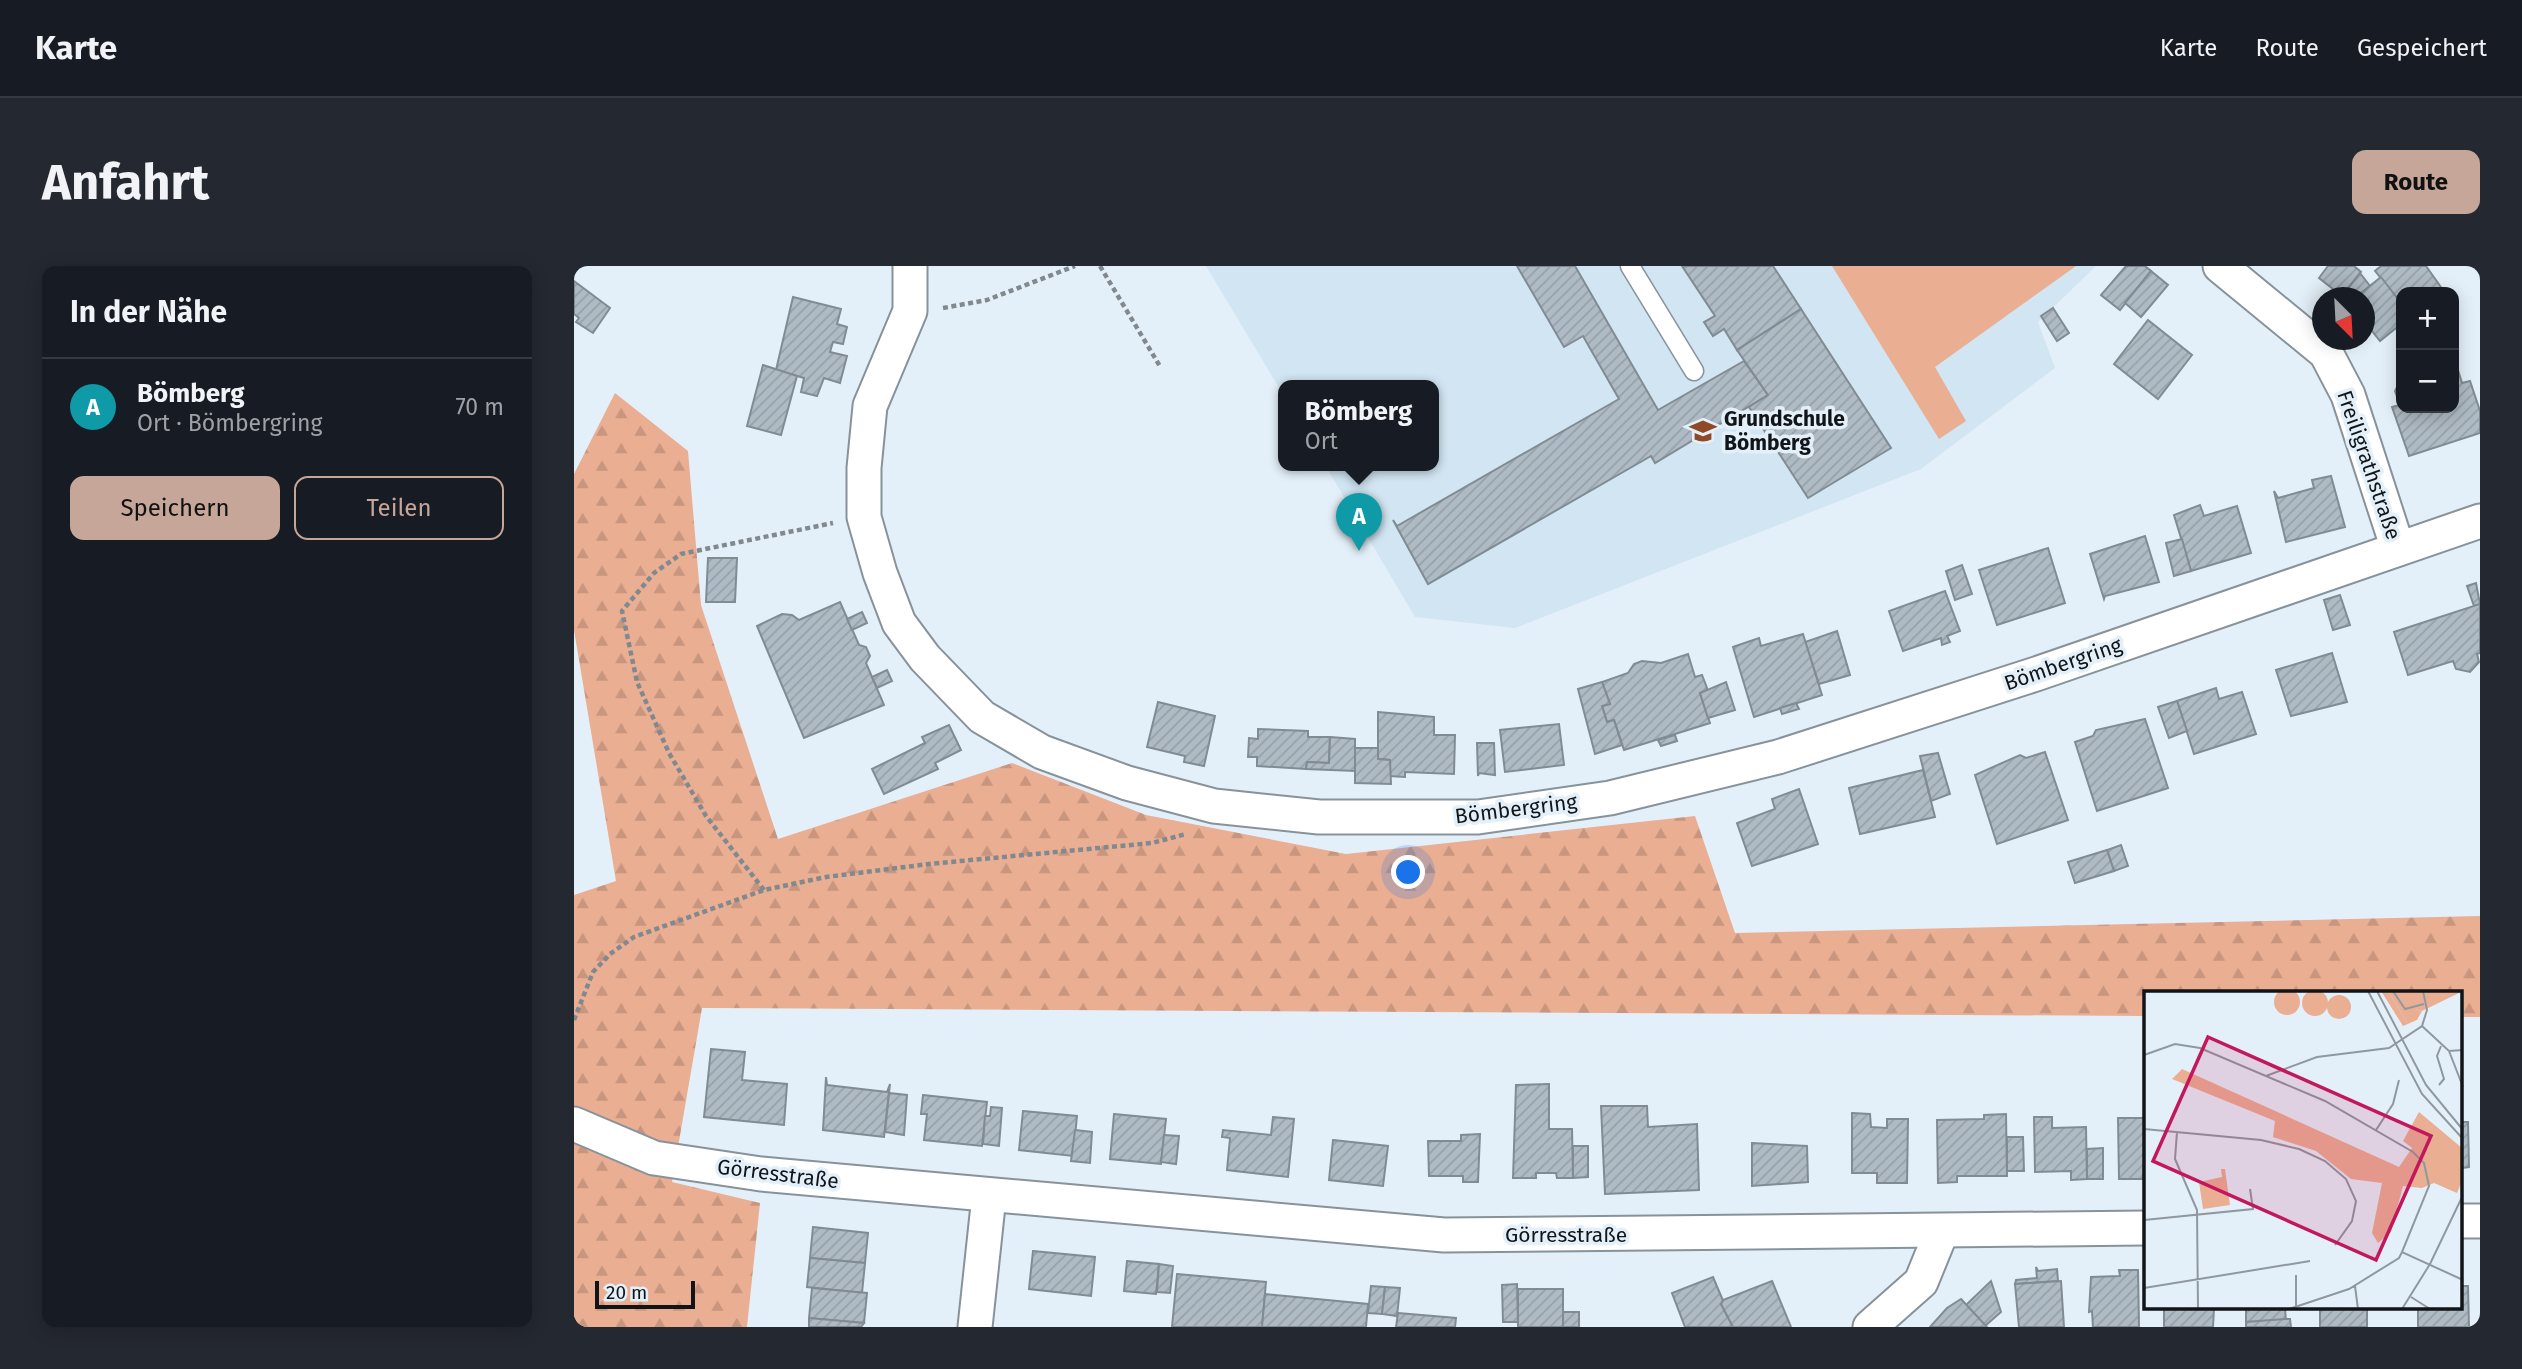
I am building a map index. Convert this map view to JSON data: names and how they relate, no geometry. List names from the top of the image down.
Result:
{
  "streets": {
    "street": ["Freiligrathstraße", "Bömbergring", "Görresstraße"]
  },
  "crossings": [
    ["Freiligrathstraße", "Bömbergring"]
  ],
  "places": {
    "school or university": ["Grundschule Bömberg"]
  },
  "scale_bar": "20 m",
  "north": "bottom right",
  "page": {
    "header": "Karte",
    "nav": ["Karte", "Route", "Gespeichert"],
    "buttons": [
      "Route",
      ["Speichern", "Teilen"]
    ],
    "title": "Anfahrt",
    "heading": "In der Nähe",
    "map_buttons": ["+", "−"],
    "list": [
      {
        "mark": "A",
        "name": "Bömberg",
        "note": "Ort · Bömbergring",
        "value": "70 m"
      }
    ],
    "popup": ["Bömberg", "Ort"],
    "pins": "A",
    "scale": "20 m"
  }
}
